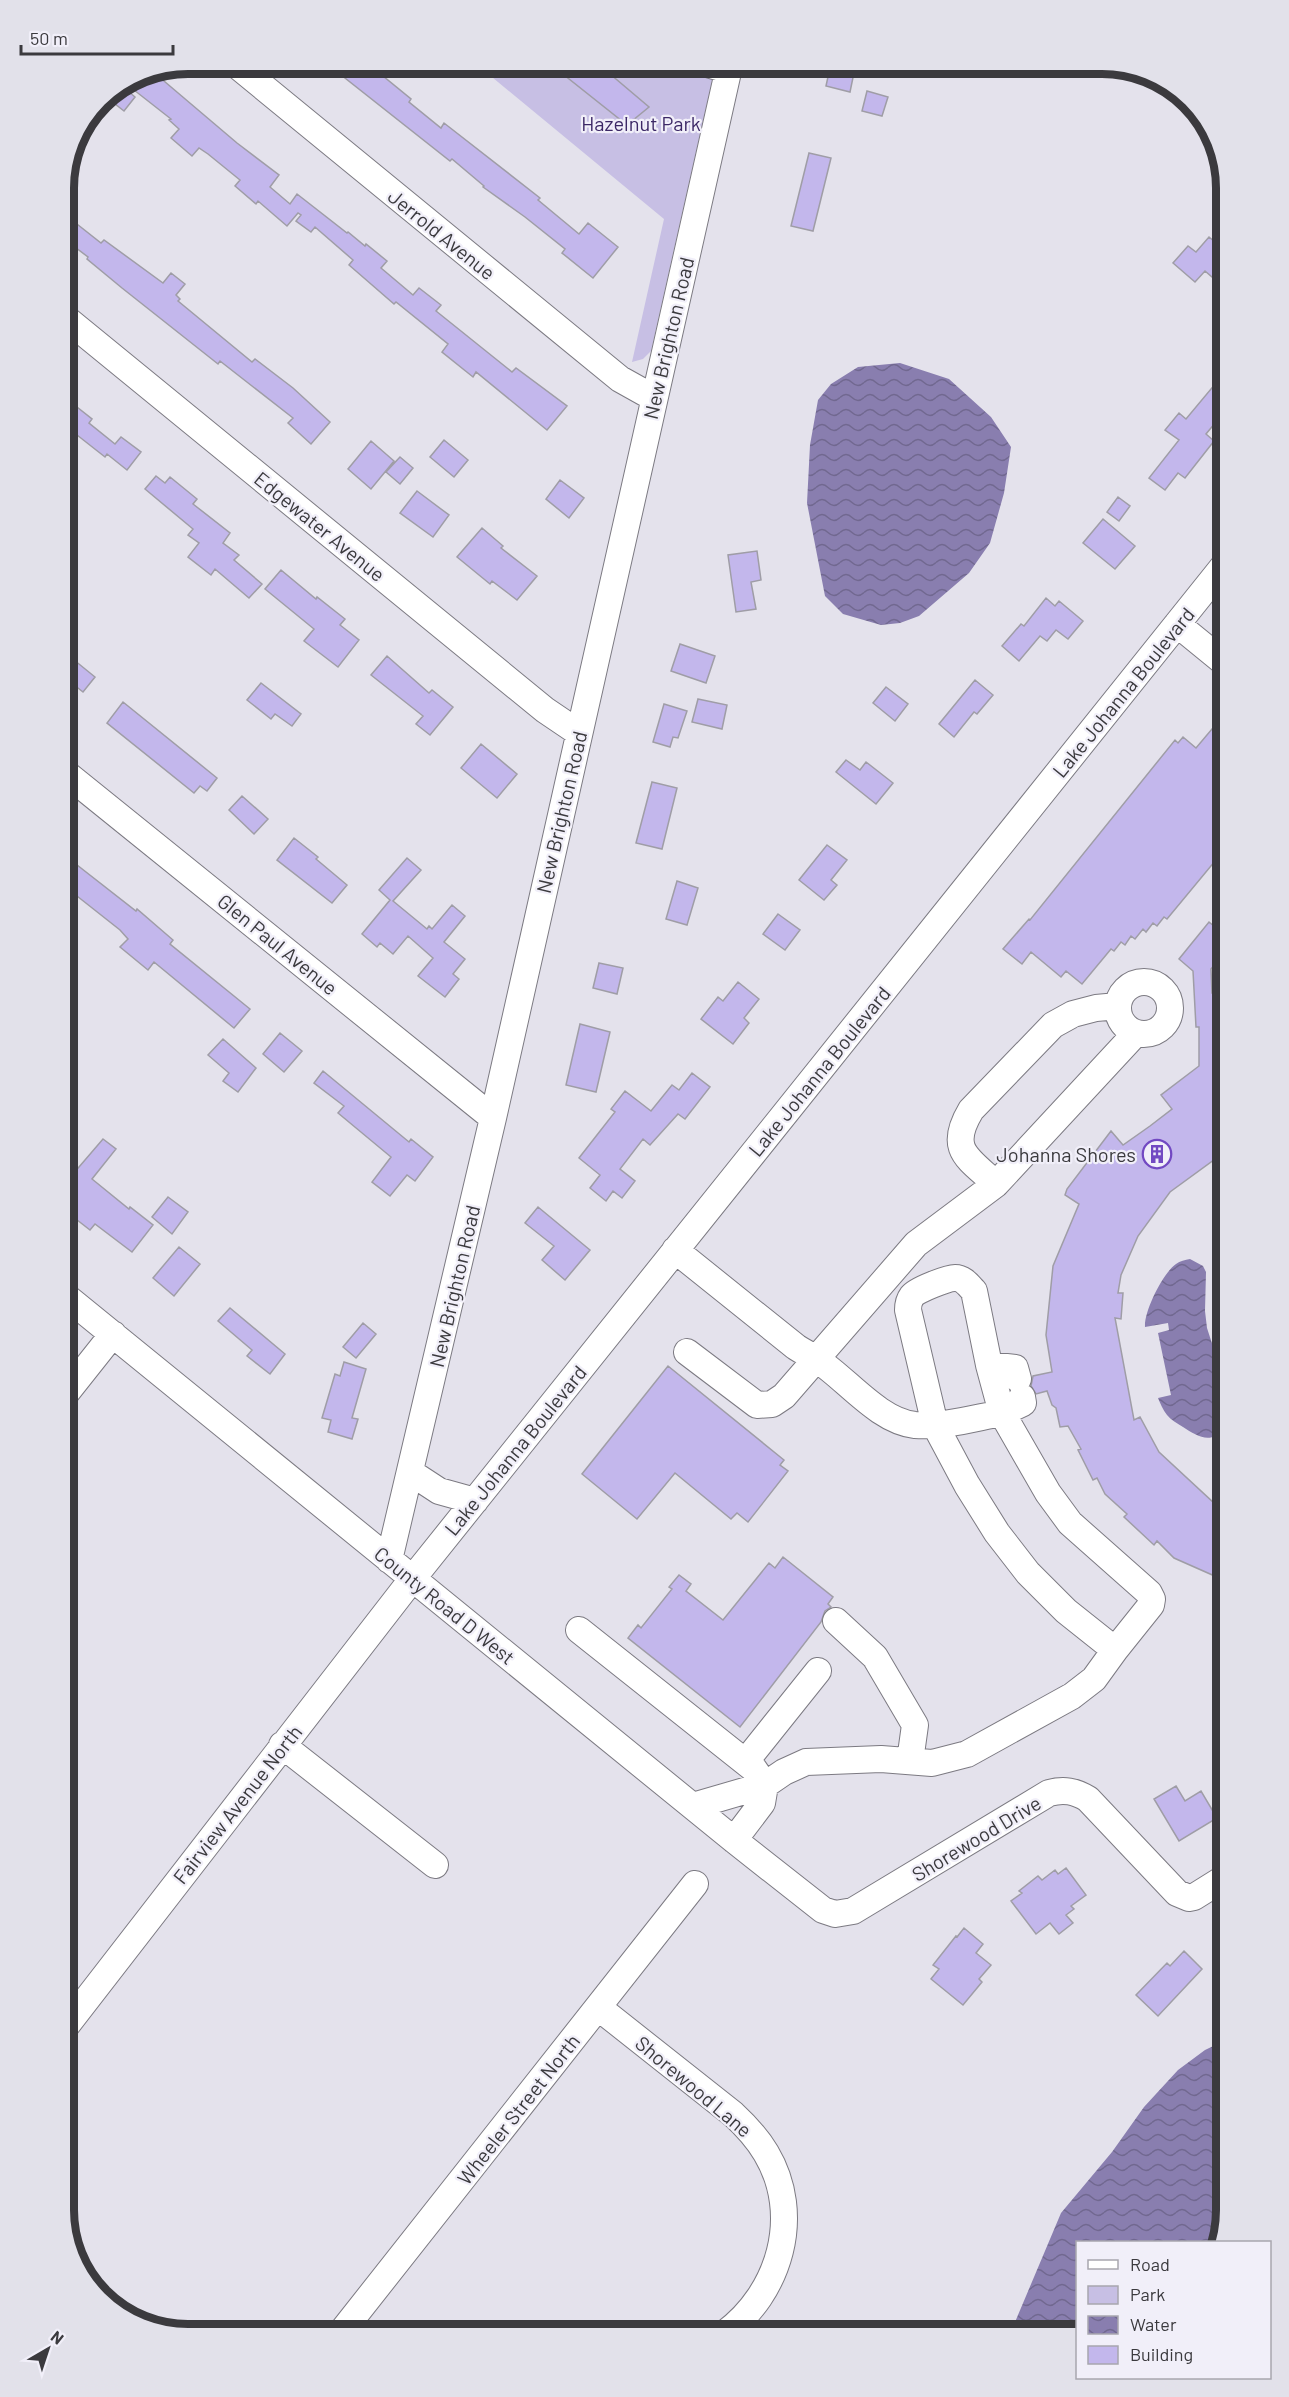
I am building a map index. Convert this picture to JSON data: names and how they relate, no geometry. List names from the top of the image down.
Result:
{
  "streets": {
    "street": [
      "Jerrold Avenue",
      "New Brighton Road",
      "Edgewater Avenue",
      "Lake Johanna Boulevard",
      "Glen Paul Avenue",
      "County Road D West",
      "Fairview Avenue North",
      "Shorewood Drive",
      "Shorewood Lane",
      "Wheeler Street North"
    ]
  },
  "crossings": [
    ["Jerrold Avenue", "New Brighton Road"],
    ["New Brighton Road", "Edgewater Avenue"],
    ["New Brighton Road", "Glen Paul Avenue"],
    ["New Brighton Road", "County Road D West"],
    ["Lake Johanna Boulevard", "County Road D West"],
    ["Lake Johanna Boulevard", "Fairview Avenue North"],
    ["County Road D West", "Fairview Avenue North"],
    ["County Road D West", "Shorewood Drive"],
    ["Shorewood Lane", "Wheeler Street North"]
  ],
  "parks": ["Hazelnut Park"],
  "places": {
    "building": ["Johanna Shores"]
  },
  "legend": [
    "Road",
    "Park",
    "Water",
    "Building"
  ],
  "scale_bar": "50 m",
  "north": "top right"
}
